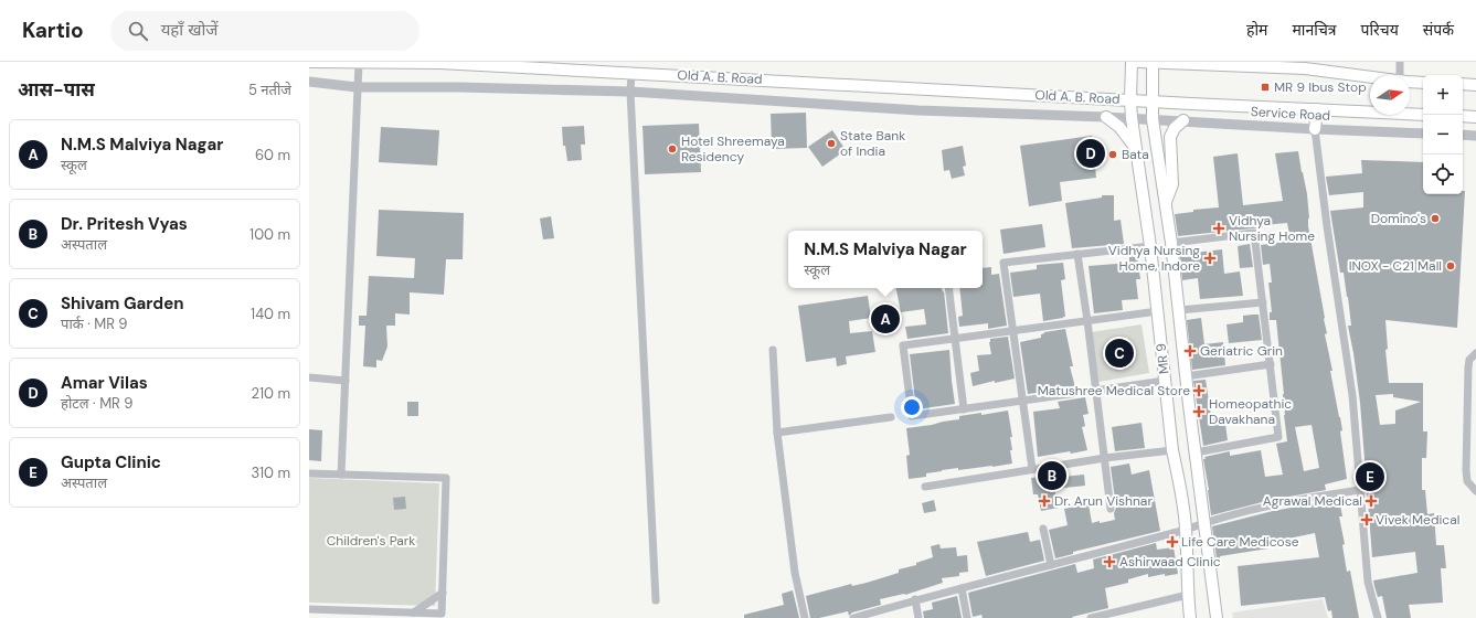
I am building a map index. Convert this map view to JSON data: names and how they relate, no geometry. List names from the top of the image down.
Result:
{
  "streets": {
    "main road": ["Old A. B. Road", "MR 9"],
    "street": ["Service Road"]
  },
  "crossings": [
    ["Old A. B. Road", "MR 9"],
    ["Service Road", "MR 9"]
  ],
  "parks": ["Children's Park"],
  "places": {
    "transit": ["MR 9 Ibus Stop"],
    "other": [
      "State Bank of India",
      "Hotel Shreemaya Residency",
      "Bata",
      "Domino's",
      "INOX - C21 Mall"
    ],
    "health": [
      "Vidhya Nursing Home",
      "Vidhya Nursing Home, Indore",
      "Geriatric Grin",
      "Matushree Medical Store",
      "Homeopathic Davakhana",
      "Dr. Arun Vishnar",
      "Agrawal Medical",
      "Vivek Medical",
      "Life Care Medicose",
      "Ashirwaad Clinic"
    ]
  },
  "north": "right",
  "page": {
    "header": "Kartio",
    "search": "यहाँ खोजें",
    "nav": [
      "होम",
      "मानचित्र",
      "परिचय",
      "संपर्क"
    ],
    "heading": ["आस-पास", "5 नतीजे"],
    "map_buttons": ["+", "−"],
    "list": [
      {
        "mark": "A",
        "name": "N.M.S Malviya Nagar",
        "note": "स्कूल",
        "value": "60 m"
      },
      {
        "mark": "B",
        "name": "Dr. Pritesh Vyas",
        "note": "अस्पताल",
        "value": "100 m"
      },
      {
        "mark": "C",
        "name": "Shivam Garden",
        "note": "पार्क · MR 9",
        "value": "140 m"
      },
      {
        "mark": "D",
        "name": "Amar Vilas",
        "note": "होटल · MR 9",
        "value": "210 m"
      },
      {
        "mark": "E",
        "name": "Gupta Clinic",
        "note": "अस्पताल",
        "value": "310 m"
      }
    ],
    "pins": [
      "D",
      "A",
      "C",
      "B",
      "E"
    ],
    "popup": ["N.M.S Malviya Nagar", "स्कूल"]
  }
}
